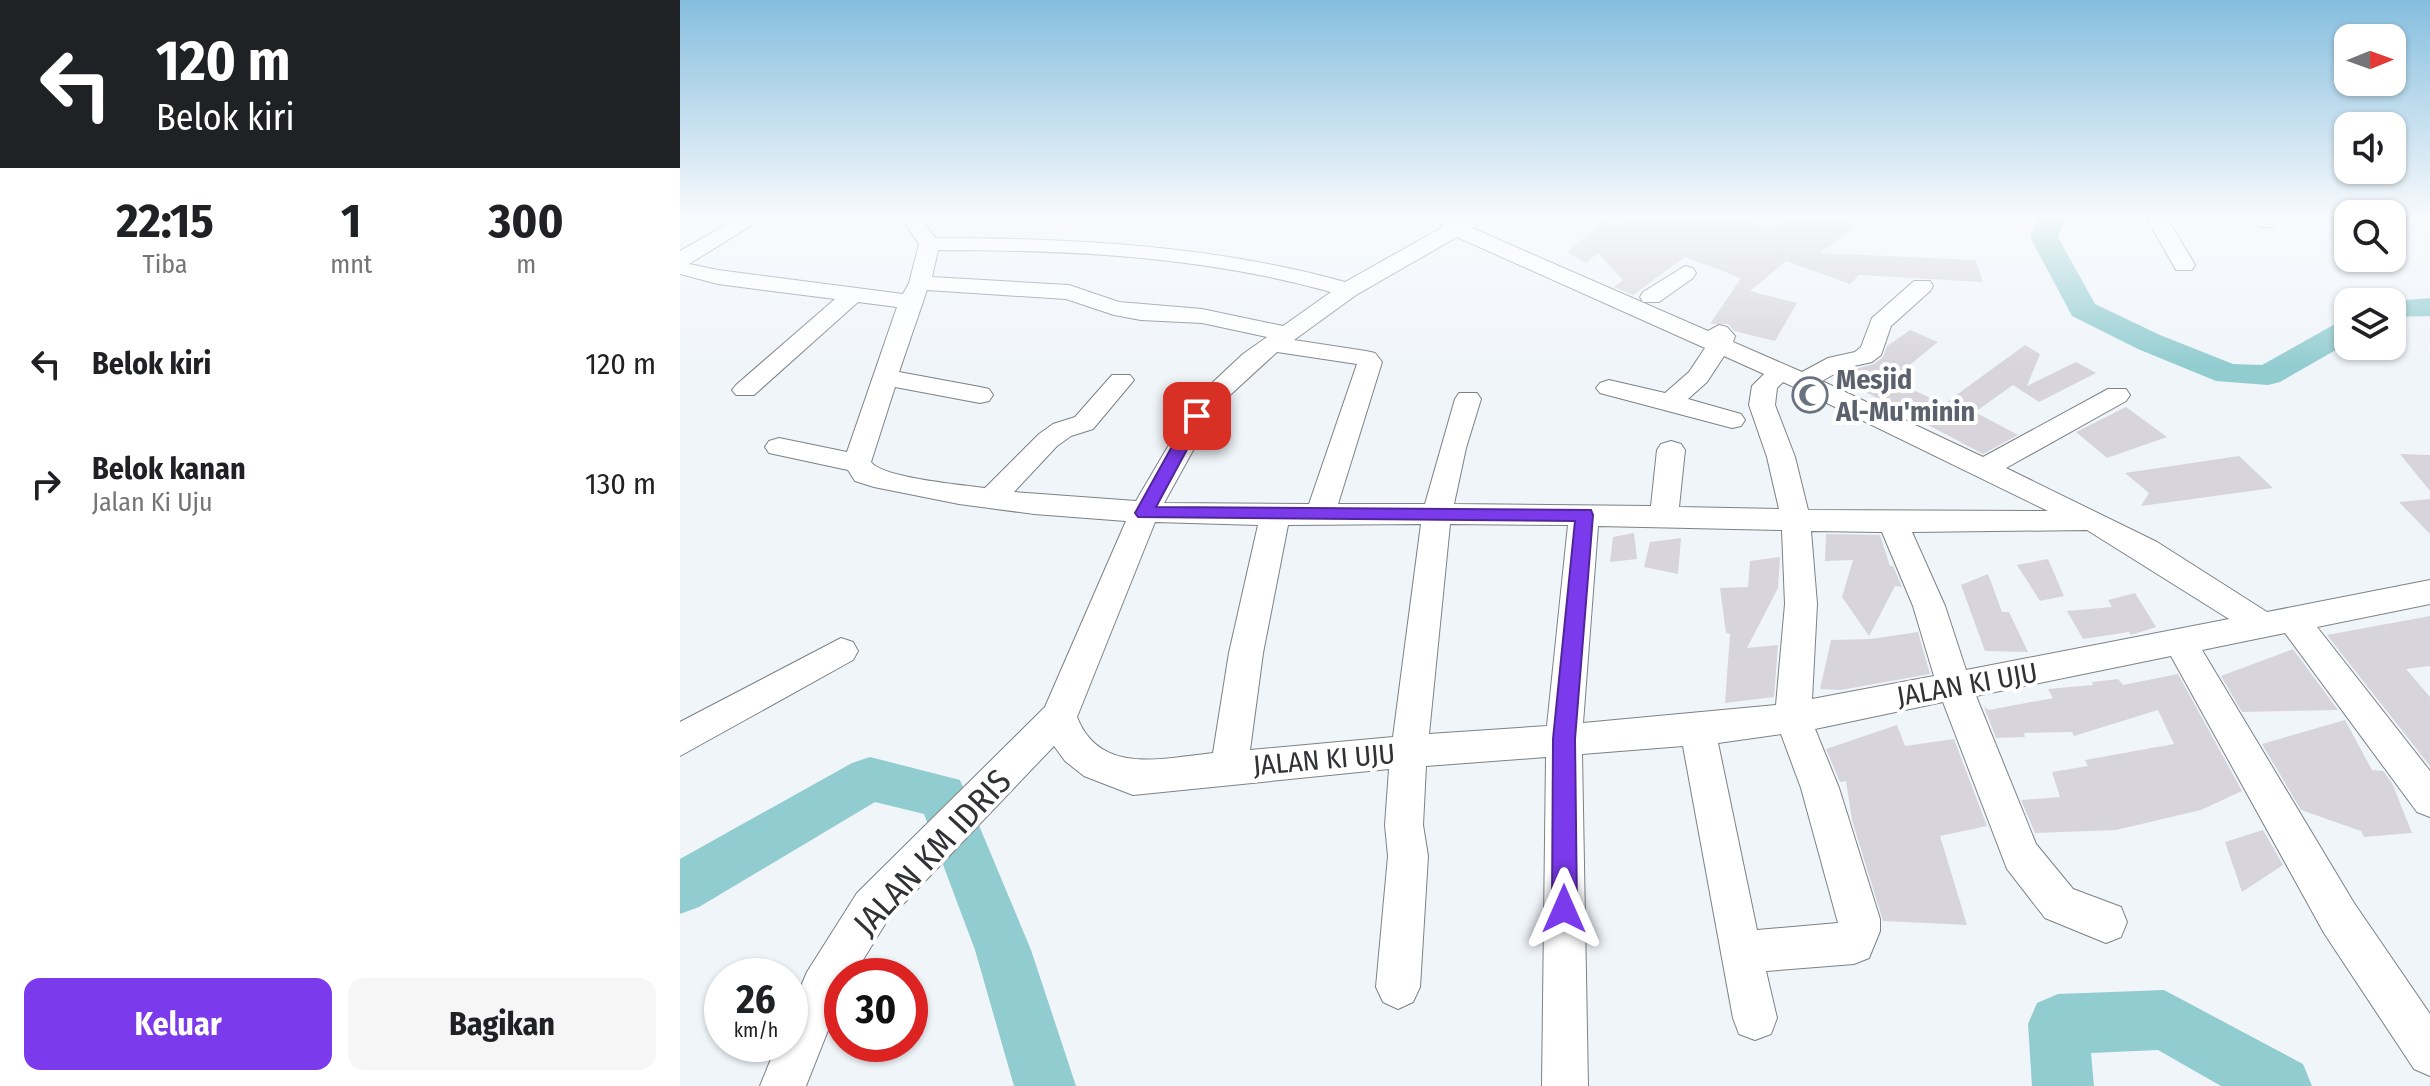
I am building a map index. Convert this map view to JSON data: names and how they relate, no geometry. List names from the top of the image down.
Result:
{
  "streets": {
    "street": ["JALAN KI UJU", "JALAN KM IDRIS"]
  },
  "crossings": [
    ["JALAN KI UJU", "JALAN KM IDRIS"]
  ],
  "places": {
    "mosque": ["Mesjid Al-Mu'minin"]
  },
  "north": "right",
  "page": {
    "turn": ["120 m", "Belok kiri"],
    "eta": [
      "22:15",
      "Tiba",
      "1",
      "mnt",
      "300",
      "m"
    ],
    "list": [
      {
        "name": "Belok kiri",
        "value": "120 m"
      },
      {
        "name": "Belok kanan",
        "note": "Jalan Ki Uju",
        "value": "130 m"
      }
    ],
    "speed": "26 km/h",
    "limit": "30",
    "buttons": ["Keluar", "Bagikan"]
  }
}
